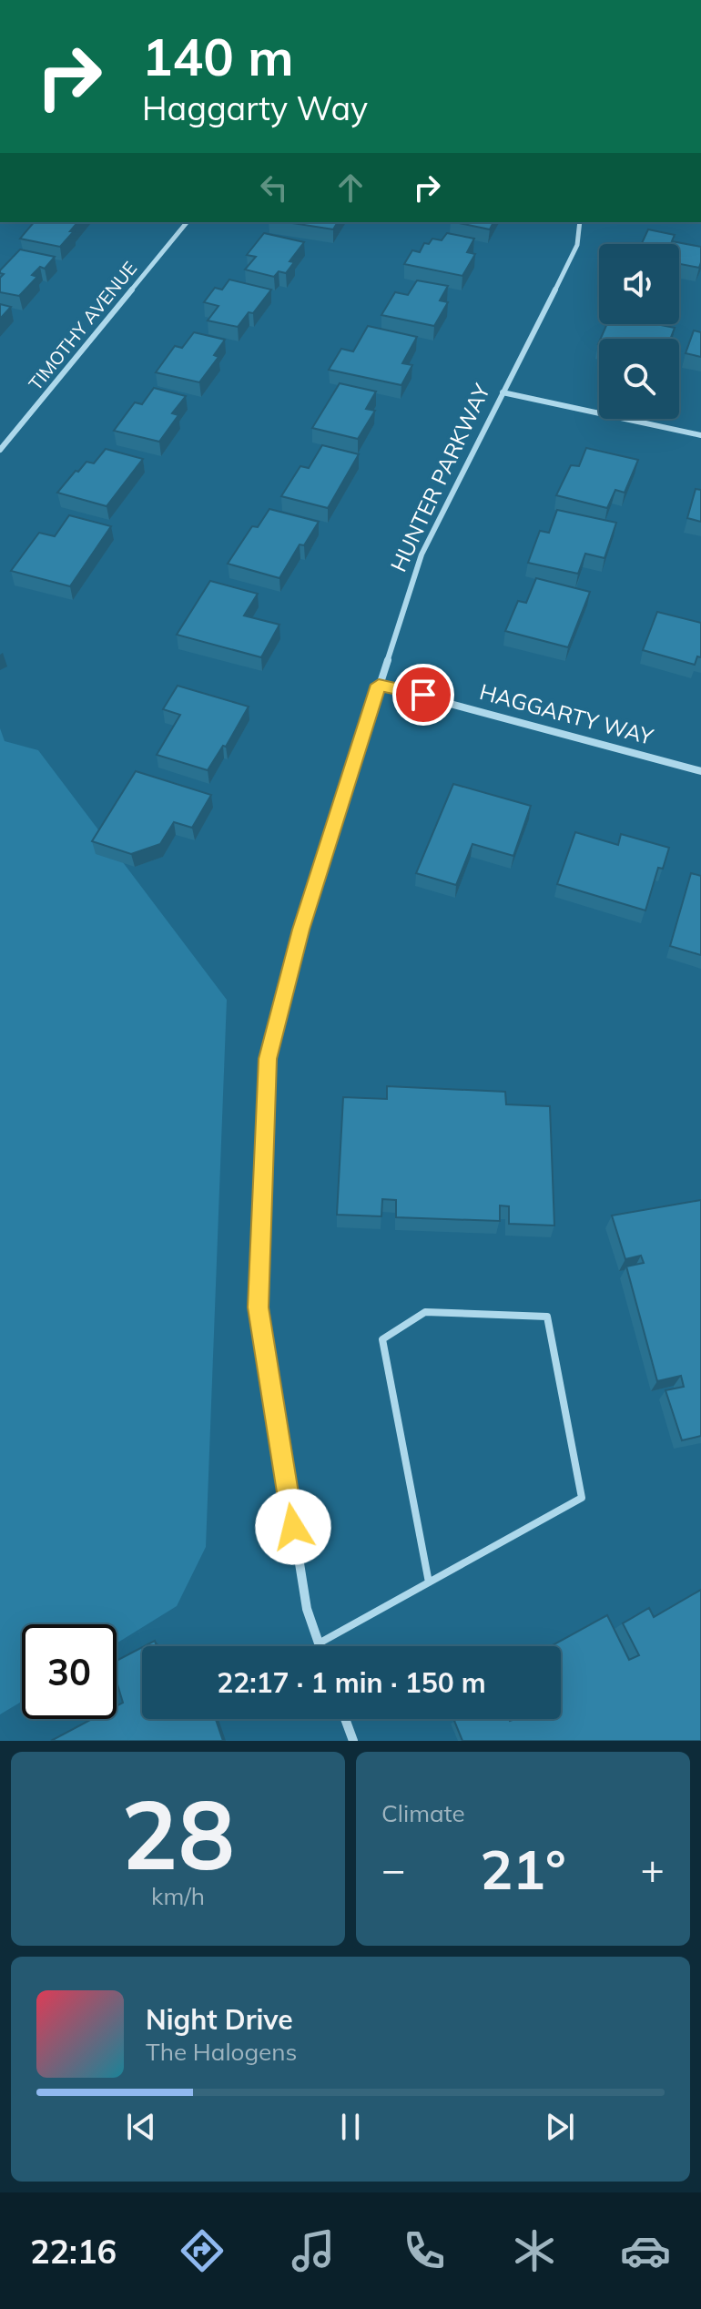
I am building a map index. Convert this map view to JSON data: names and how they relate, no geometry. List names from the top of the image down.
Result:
{
  "streets": {
    "street": ["TIMOTHY AVENUE", "HUNTER PARKWAY", "HAGGARTY WAY"]
  },
  "crossings": [
    ["HUNTER PARKWAY", "HAGGARTY WAY"]
  ],
  "page": {
    "turn": ["140 m", "Haggarty Way"],
    "limit": "30",
    "trip": "22:17 · 1 min · 150 m",
    "tile": [
      ["28", "km/h"],
      "Climate"
    ],
    "heat": ["−", "21°", "+"],
    "song": ["Night Drive", "The Halogens"],
    "tabs": "22:16"
  }
}
